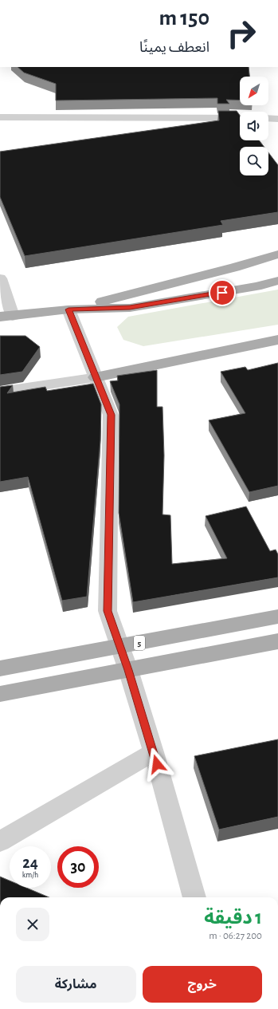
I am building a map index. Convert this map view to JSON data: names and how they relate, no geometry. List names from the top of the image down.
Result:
{
  "streets": {
    "main road": ["5"]
  },
  "north": "bottom left",
  "page": {
    "turn": ["150 m", "انعطف يمينًا"],
    "speed": "24 km/h",
    "limit": "30",
    "heading": ["1 دقيقة", "200 m · 06:27"],
    "buttons": ["خروج", "مشاركة"]
  }
}
